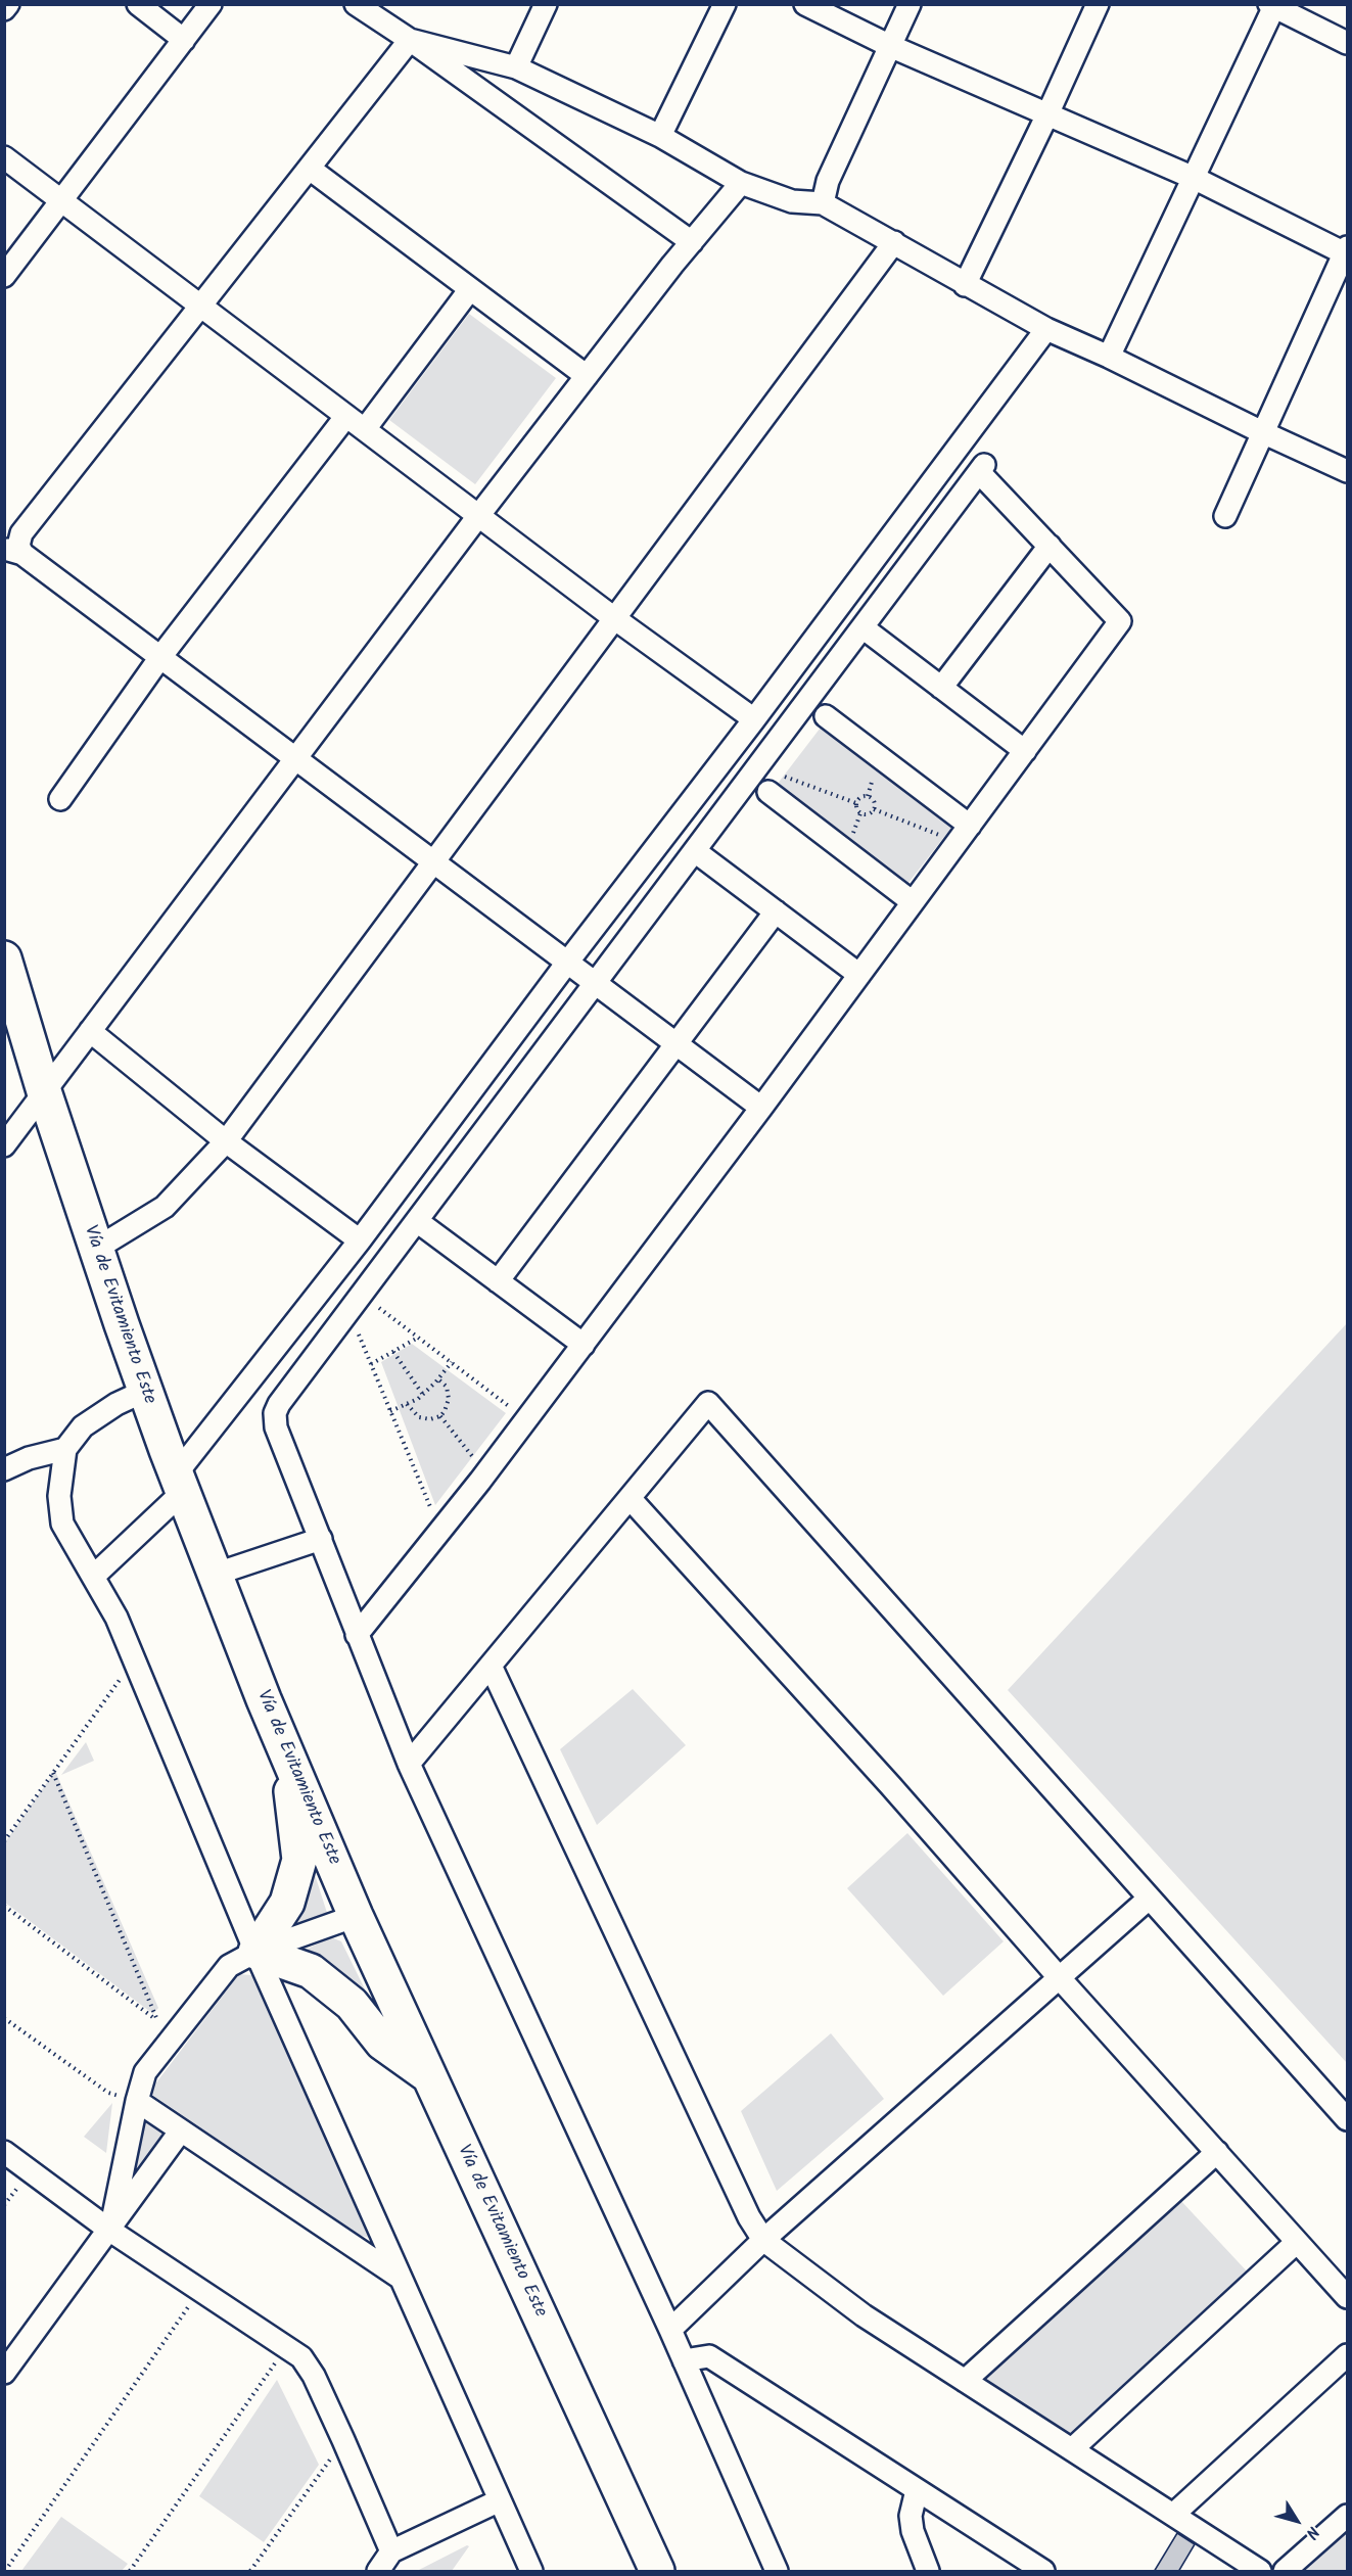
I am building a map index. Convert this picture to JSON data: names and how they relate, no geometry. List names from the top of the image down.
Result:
{
  "streets": {
    "highway": ["Vía de Evitamiento Este"]
  },
  "north": "bottom right"
}
